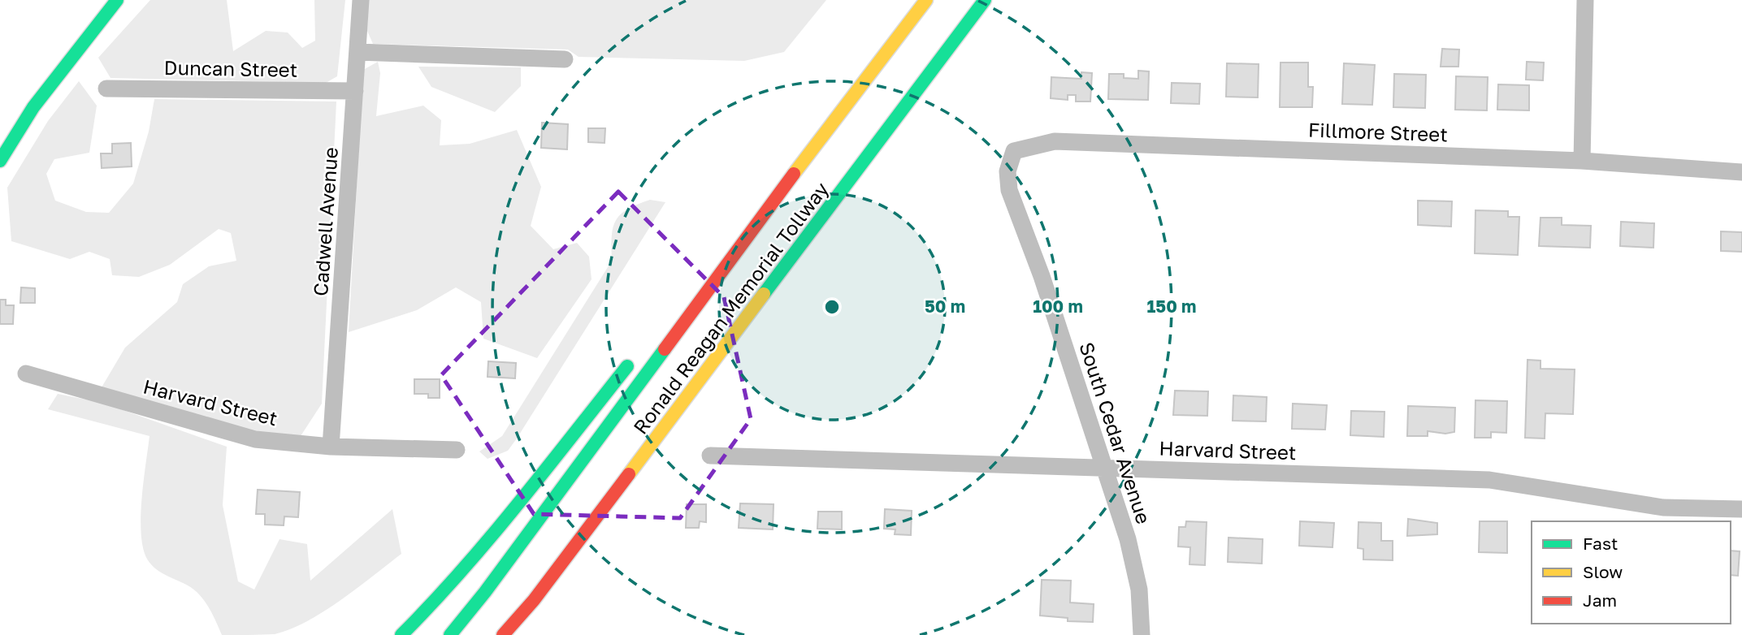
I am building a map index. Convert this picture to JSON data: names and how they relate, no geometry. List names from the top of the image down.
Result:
{
  "streets": {
    "highway": ["Ronald Reagan Memorial Tollway"],
    "street": [
      "Duncan Street",
      "Fillmore Street",
      "Cadwell Avenue",
      "Harvard Street",
      "South Cedar Avenue"
    ]
  },
  "crossings": [
    ["Duncan Street", "Cadwell Avenue"],
    ["Fillmore Street", "South Cedar Avenue"],
    ["Cadwell Avenue", "Harvard Street"],
    ["Harvard Street", "South Cedar Avenue"]
  ],
  "legend": ["Fast", "Slow", "Jam"],
  "rings": ["50 m", "100 m", "150 m"]
}
